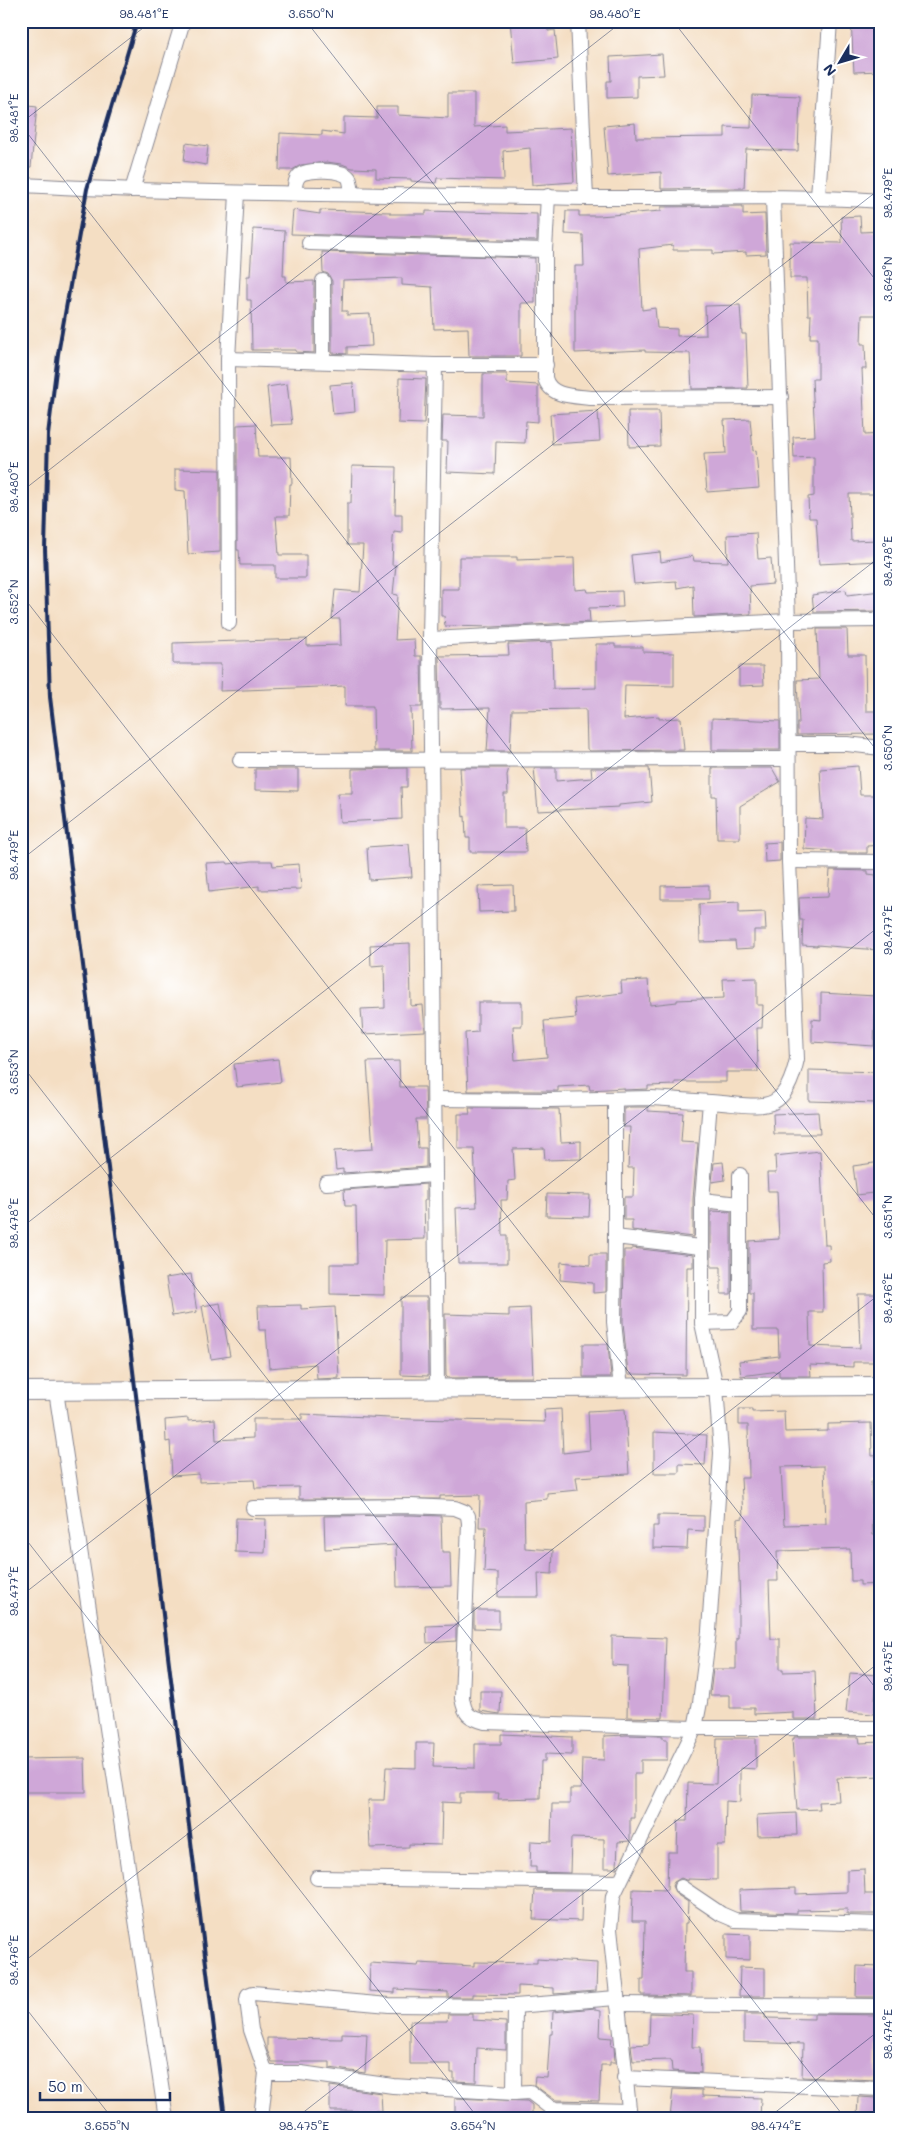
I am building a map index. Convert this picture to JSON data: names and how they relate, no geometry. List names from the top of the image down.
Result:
{
  "scale_bar": "50 m",
  "north": "bottom left",
  "coordinates": [
    "98.481°E",
    "3.650°N",
    "98.480°E",
    "98.479°E",
    "3.649°N",
    "98.478°E",
    "3.652°N",
    "98.477°E",
    "3.653°N",
    "3.651°N",
    "98.476°E",
    "98.475°E",
    "98.474°E",
    "3.655°N",
    "3.654°N"
  ]
}
